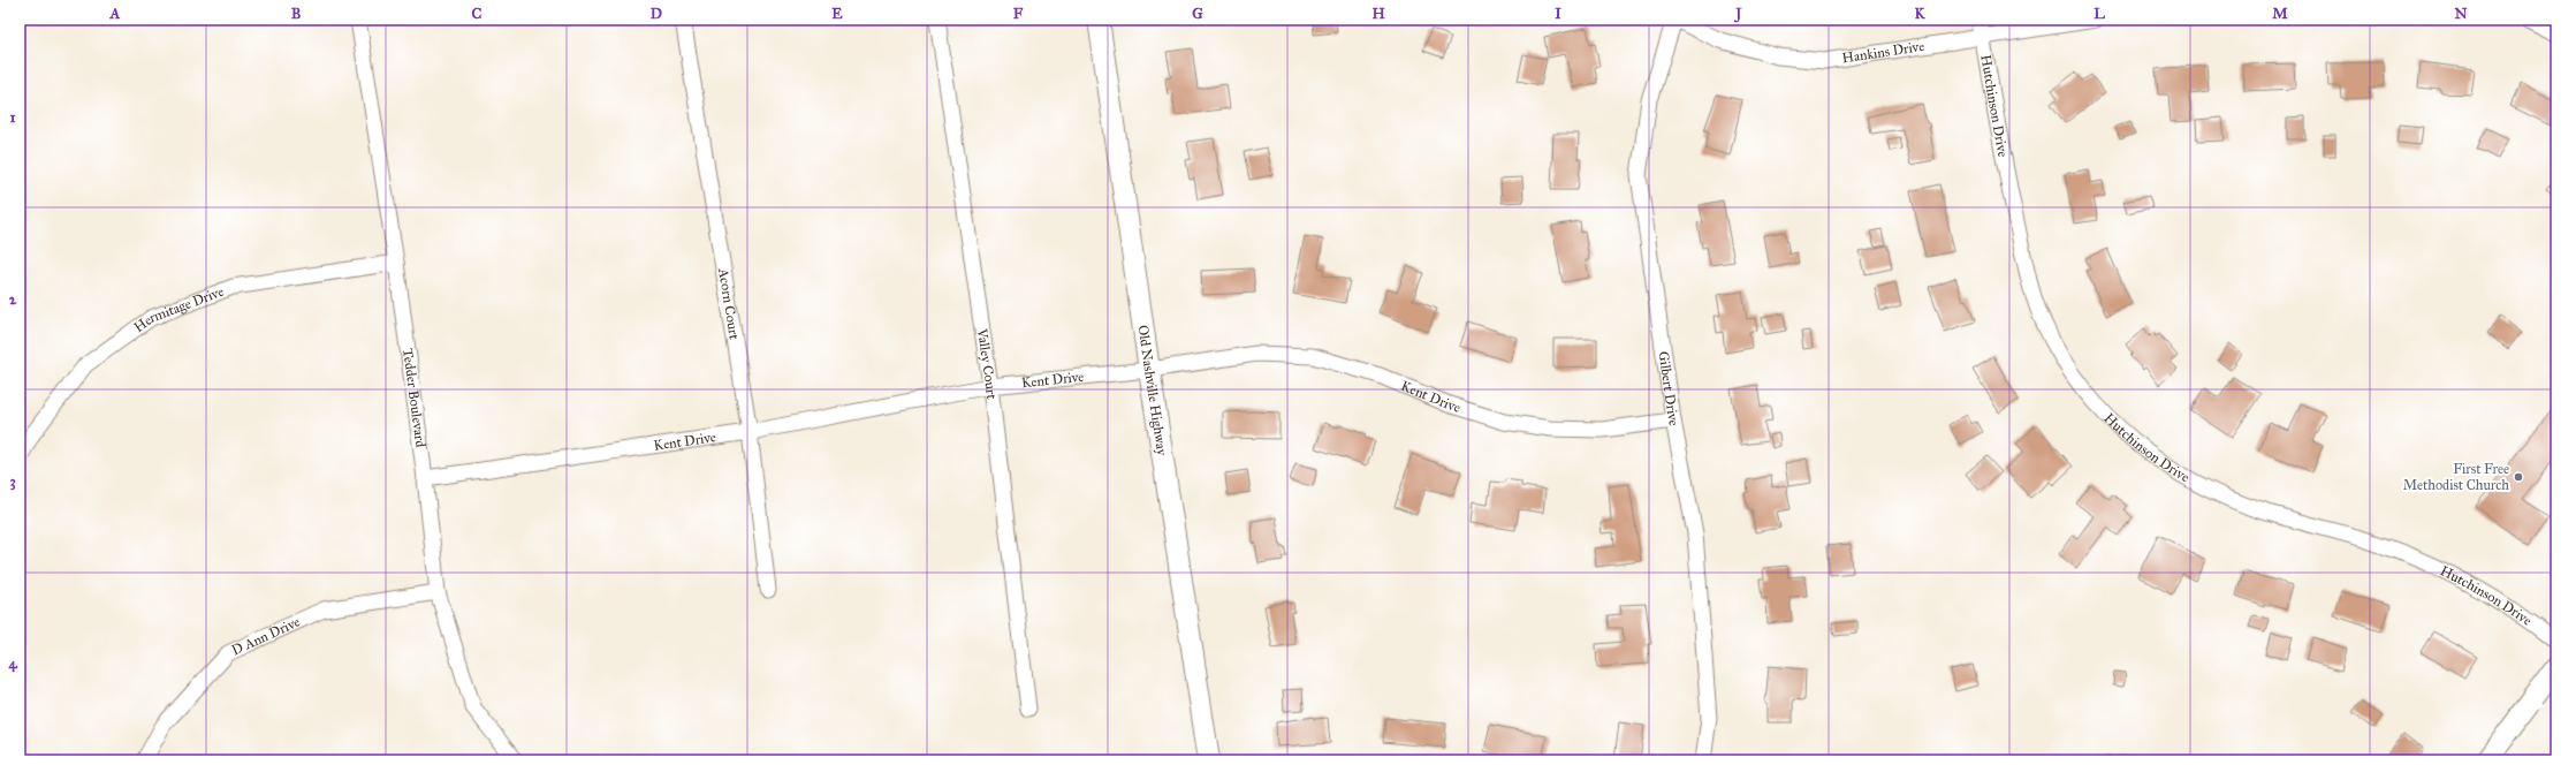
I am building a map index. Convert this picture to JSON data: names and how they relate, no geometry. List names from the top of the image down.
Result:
{
  "streets": {
    "main road": ["Old Nashville Highway"],
    "street": [
      "Hankins Drive",
      "Hutchinson Drive",
      "Acorn Court",
      "Hermitage Drive",
      "Valley Court",
      "Kent Drive",
      "Gilbert Drive",
      "Tedder Boulevard",
      "D Ann Drive"
    ]
  },
  "crossings": [
    ["Hankins Drive", "Hutchinson Drive"],
    ["Hankins Drive", "Gilbert Drive"],
    ["Acorn Court", "Kent Drive"],
    ["Hermitage Drive", "Tedder Boulevard"],
    ["Valley Court", "Kent Drive"],
    ["Kent Drive", "Gilbert Drive"],
    ["Kent Drive", "Old Nashville Highway"],
    ["Kent Drive", "Tedder Boulevard"],
    ["Tedder Boulevard", "D Ann Drive"]
  ],
  "places": ["First Free Methodist Church"],
  "grid": {
    "columns": [
      "A",
      "B",
      "C",
      "D",
      "E",
      "F",
      "G",
      "H",
      "I",
      "J",
      "K",
      "L",
      "M",
      "N"
    ],
    "rows": [
      "1",
      "2",
      "3",
      "4"
    ]
  }
}
